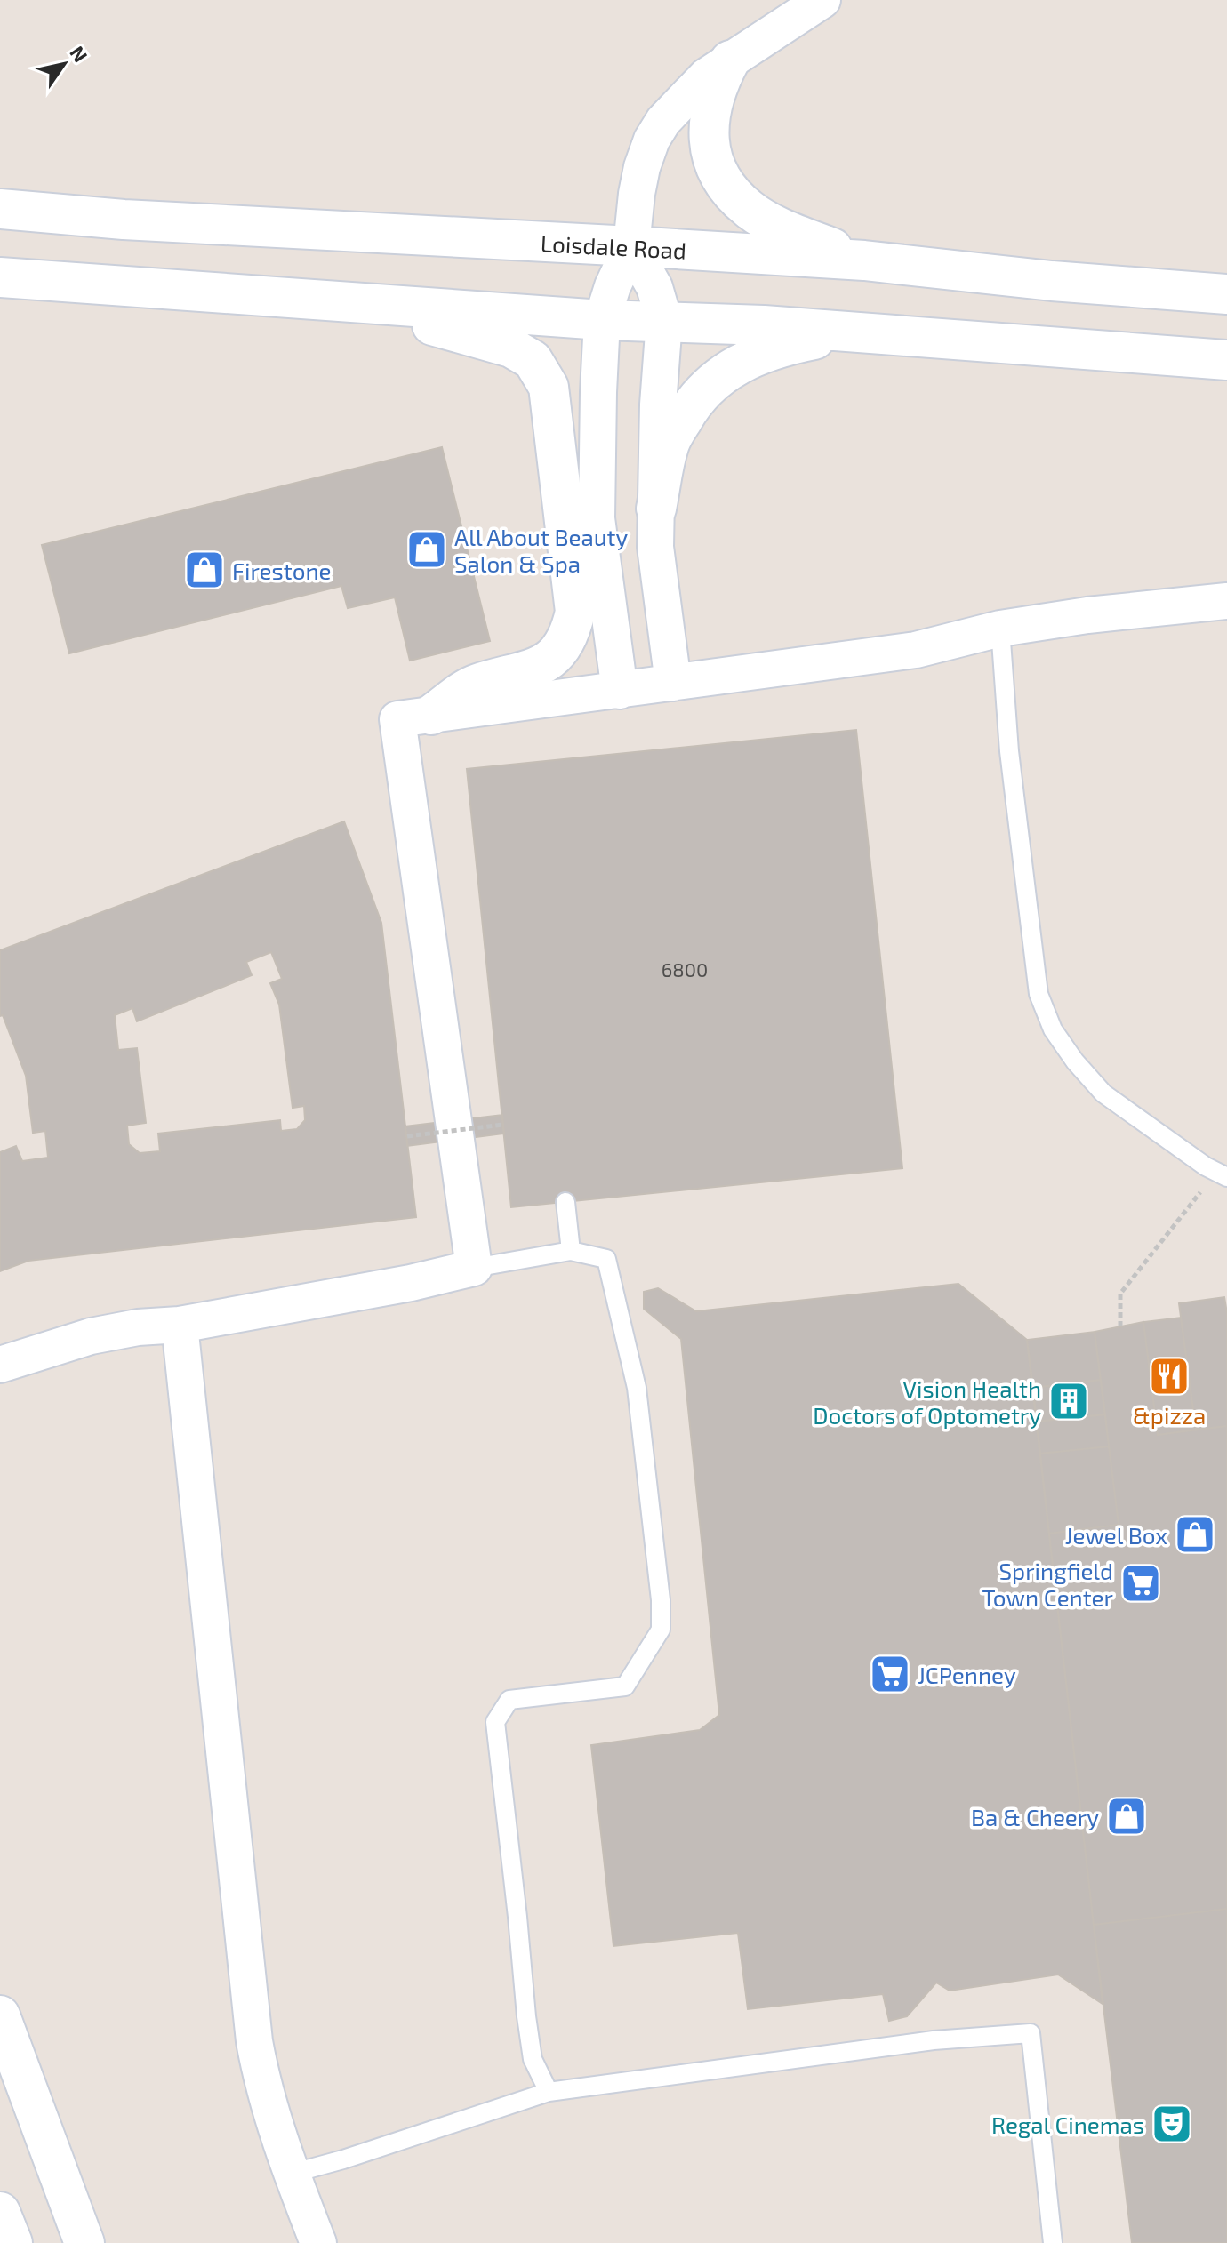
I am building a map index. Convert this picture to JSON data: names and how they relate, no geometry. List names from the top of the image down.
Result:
{
  "streets": {
    "main road": ["Loisdale Road"]
  },
  "places": {
    "shop": [
      "All About Beauty Salon & Spa",
      "Firestone",
      "Jewel Box",
      "Ba & Cheery"
    ],
    "restaurant": ["&pizza"],
    "building": ["Vision Health Doctors of Optometry"],
    "supermarket": ["Springfield Town Center", "JCPenney"],
    "theatre": ["Regal Cinemas"]
  },
  "house_numbers": ["6800"],
  "north": "top right"
}
